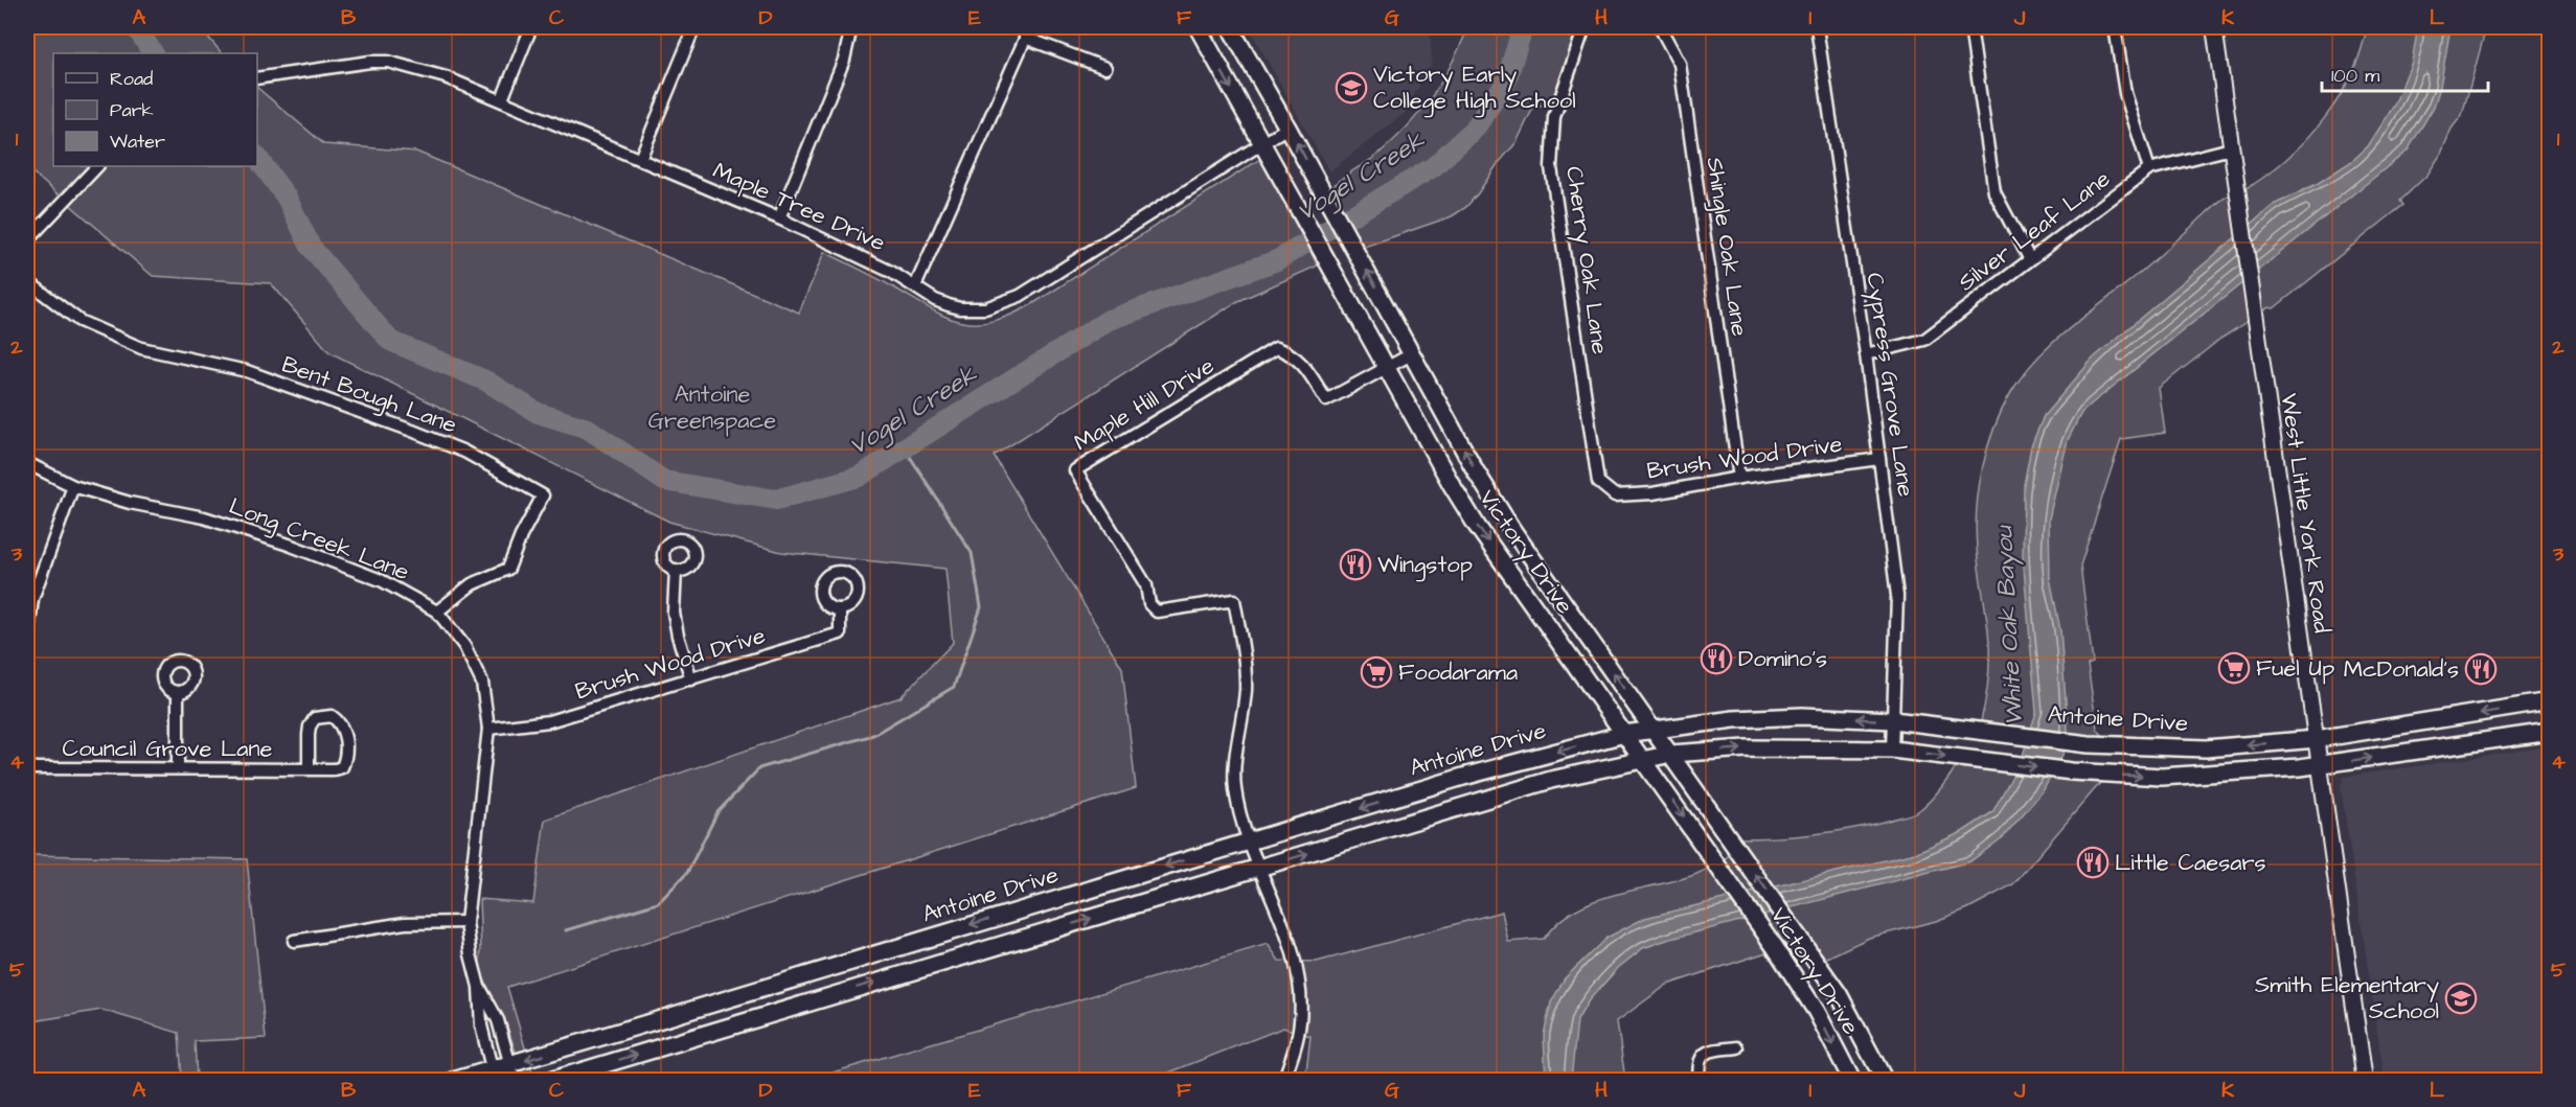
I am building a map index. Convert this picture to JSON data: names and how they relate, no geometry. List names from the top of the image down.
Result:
{
  "streets": {
    "main road": ["Victory Drive", "Antoine Drive"],
    "street": [
      "Maple Tree Drive",
      "Silver Leaf Lane",
      "Shingle Oak Lane",
      "Cherry Oak Lane",
      "Cypress Grove Lane",
      "Bent Bough Lane",
      "Maple Hill Drive",
      "Brush Wood Drive",
      "West Little York Road",
      "Long Creek Lane",
      "Council Grove Lane"
    ]
  },
  "crossings": [
    ["Maple Tree Drive", "Victory Drive"],
    ["Silver Leaf Lane", "Cypress Grove Lane"],
    ["Silver Leaf Lane", "West Little York Road"],
    ["Shingle Oak Lane", "Brush Wood Drive"],
    ["Cherry Oak Lane", "Brush Wood Drive"],
    ["Cypress Grove Lane", "Brush Wood Drive"],
    ["Cypress Grove Lane", "Antoine Drive"],
    ["Bent Bough Lane", "Long Creek Lane"],
    ["Maple Hill Drive", "Victory Drive"],
    ["Maple Hill Drive", "Antoine Drive"],
    ["Brush Wood Drive", "Long Creek Lane"],
    ["West Little York Road", "Antoine Drive"],
    ["Long Creek Lane", "Antoine Drive"],
    ["Victory Drive", "Antoine Drive"]
  ],
  "water": ["Vogel Creek", "White Oak Bayou"],
  "parks": ["Antoine Greenspace"],
  "places": {
    "school or university": ["Victory Early College High School", "Smith Elementary School"],
    "restaurant": [
      "Wingstop",
      "Domino's",
      "McDonald's",
      "Little Caesars"
    ],
    "supermarket": ["Fuel Up", "Foodarama"]
  },
  "legend": ["Road", "Park", "Water"],
  "scale_bar": "100 m",
  "grid": {
    "columns": [
      "A",
      "B",
      "C",
      "D",
      "E",
      "F",
      "G",
      "H",
      "I",
      "J",
      "K",
      "L"
    ],
    "rows": [
      "1",
      "2",
      "3",
      "4",
      "5"
    ]
  }
}
